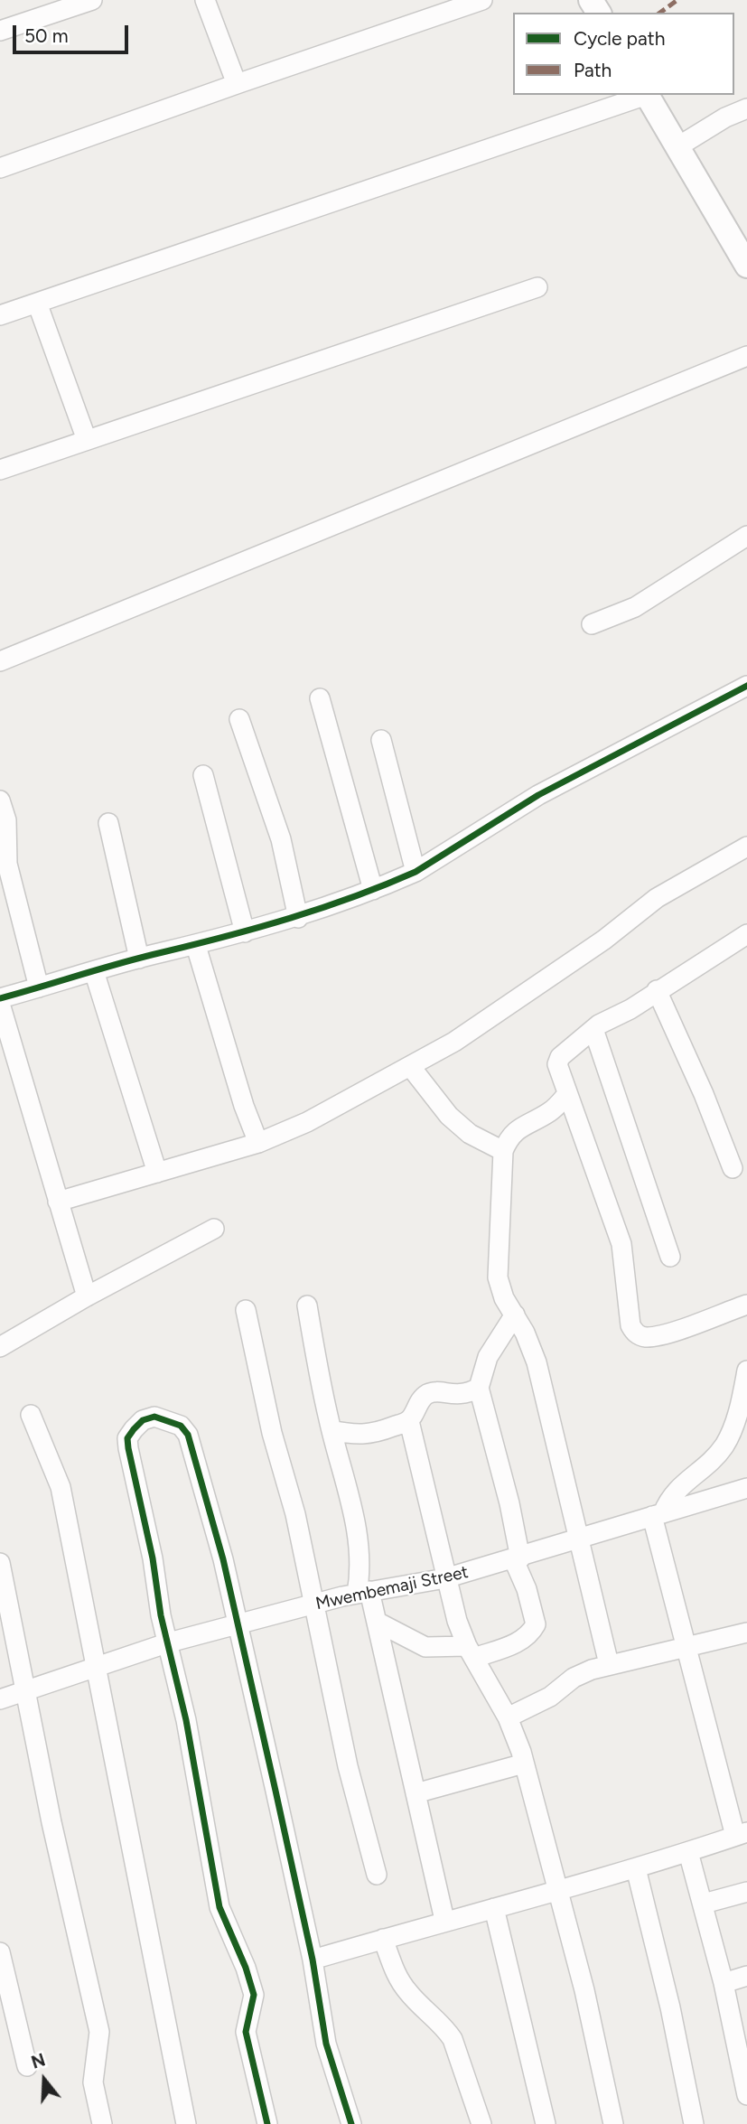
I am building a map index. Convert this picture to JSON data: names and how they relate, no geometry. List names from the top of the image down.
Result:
{
  "streets": {
    "street": ["Mwembemaji Street"]
  },
  "legend": ["Cycle path", "Path"],
  "scale_bar": "50 m",
  "north": "top"
}
